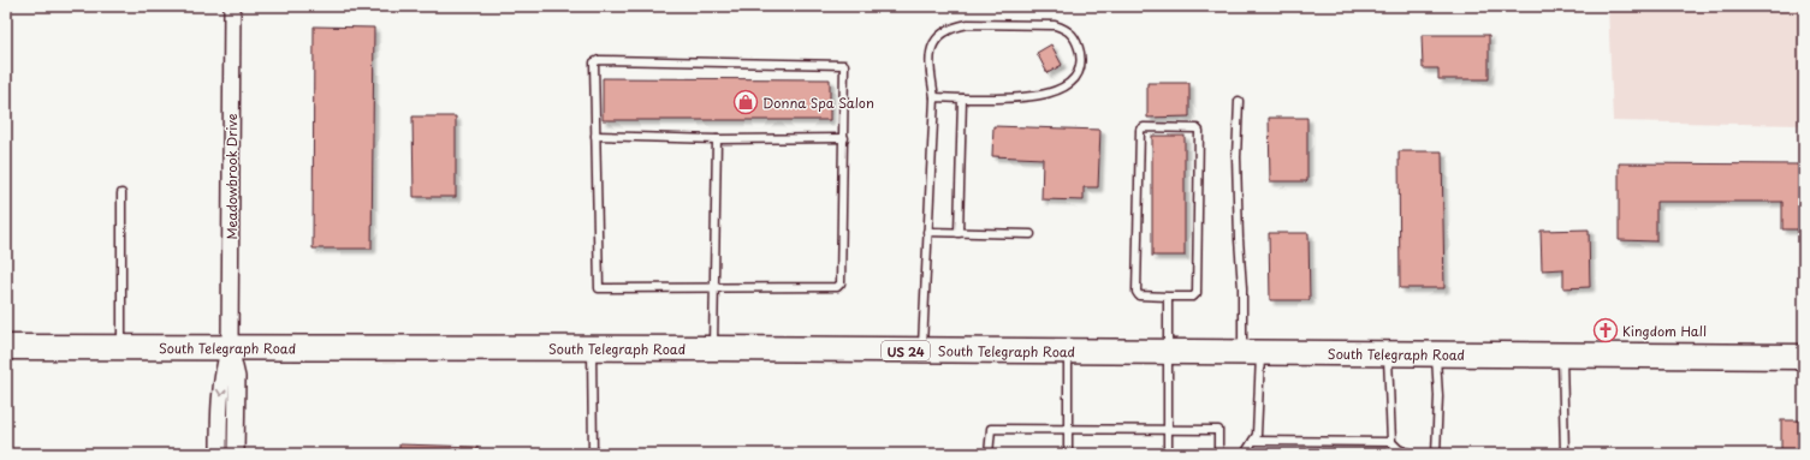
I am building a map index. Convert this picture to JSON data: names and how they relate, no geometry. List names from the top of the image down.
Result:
{
  "streets": {
    "main road": ["South Telegraph Road", "US 24"],
    "street": ["Meadowbrook Drive"]
  },
  "crossings": [
    ["Meadowbrook Drive", "South Telegraph Road"]
  ],
  "places": {
    "shop": ["Donna Spa Salon"],
    "church": ["Kingdom Hall"]
  }
}
